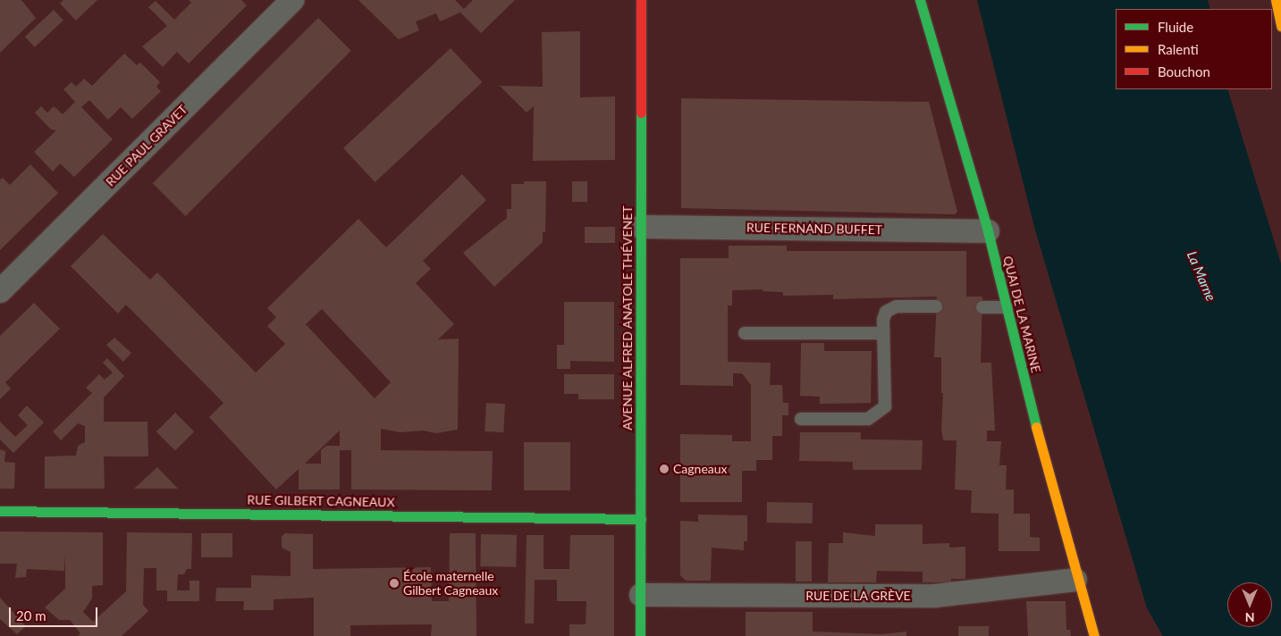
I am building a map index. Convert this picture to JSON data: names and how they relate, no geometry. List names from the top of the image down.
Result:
{
  "streets": {
    "street": [
      "RUE PAUL GRAVET",
      "RUE FERNAND BUFFET",
      "QUAI DE LA MARINE",
      "AVENUE ALFRED ANATOLE THÉVENET",
      "RUE GILBERT CAGNEAUX",
      "RUE DE LA GRÈVE"
    ]
  },
  "crossings": [
    ["RUE FERNAND BUFFET", "QUAI DE LA MARINE"],
    ["RUE FERNAND BUFFET", "AVENUE ALFRED ANATOLE THÉVENET"],
    ["QUAI DE LA MARINE", "RUE DE LA GRÈVE"],
    ["AVENUE ALFRED ANATOLE THÉVENET", "RUE GILBERT CAGNEAUX"],
    ["AVENUE ALFRED ANATOLE THÉVENET", "RUE DE LA GRÈVE"]
  ],
  "water": ["La Marne"],
  "places": ["Cagneaux", "École maternelle Gilbert Cagneaux"],
  "legend": ["Fluide", "Ralenti", "Bouchon"],
  "scale_bar": "20 m",
  "north": "bottom"
}
